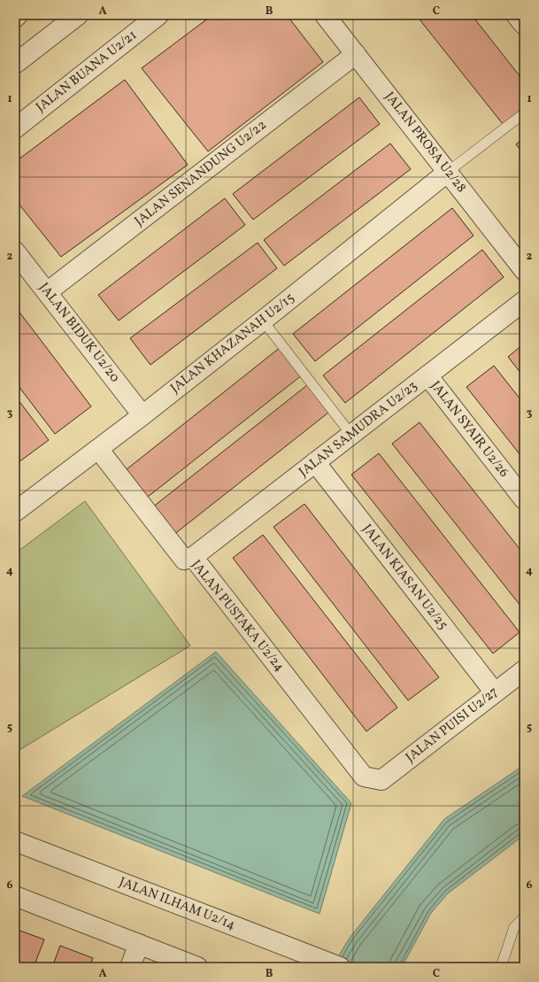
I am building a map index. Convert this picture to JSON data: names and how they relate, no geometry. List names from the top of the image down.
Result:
{
  "streets": {
    "street": [
      "JALAN BUANA U2/21",
      "JALAN PROSA U2/28",
      "JALAN SENANDUNG U2/22",
      "JALAN BIDUK U2/20",
      "JALAN KHAZANAH U2/15",
      "JALAN SAMUDRA U2/23",
      "JALAN SYAIR U2/26",
      "JALAN KIASAN U2/25",
      "JALAN PUSTAKA U2/24",
      "JALAN PUISI U2/27",
      "JALAN ILHAM U2/14"
    ]
  },
  "crossings": [
    ["JALAN PROSA U2/28", "JALAN SENANDUNG U2/22"],
    ["JALAN PROSA U2/28", "JALAN KHAZANAH U2/15"],
    ["JALAN SENANDUNG U2/22", "JALAN BIDUK U2/20"],
    ["JALAN BIDUK U2/20", "JALAN KHAZANAH U2/15"],
    ["JALAN KHAZANAH U2/15", "JALAN PUSTAKA U2/24"],
    ["JALAN SAMUDRA U2/23", "JALAN SYAIR U2/26"],
    ["JALAN SAMUDRA U2/23", "JALAN KIASAN U2/25"],
    ["JALAN SAMUDRA U2/23", "JALAN PUSTAKA U2/24"],
    ["JALAN KIASAN U2/25", "JALAN PUISI U2/27"],
    ["JALAN PUSTAKA U2/24", "JALAN PUISI U2/27"]
  ],
  "grid": {
    "columns": ["A", "B", "C"],
    "rows": [
      "1",
      "2",
      "3",
      "4",
      "5",
      "6"
    ]
  }
}
